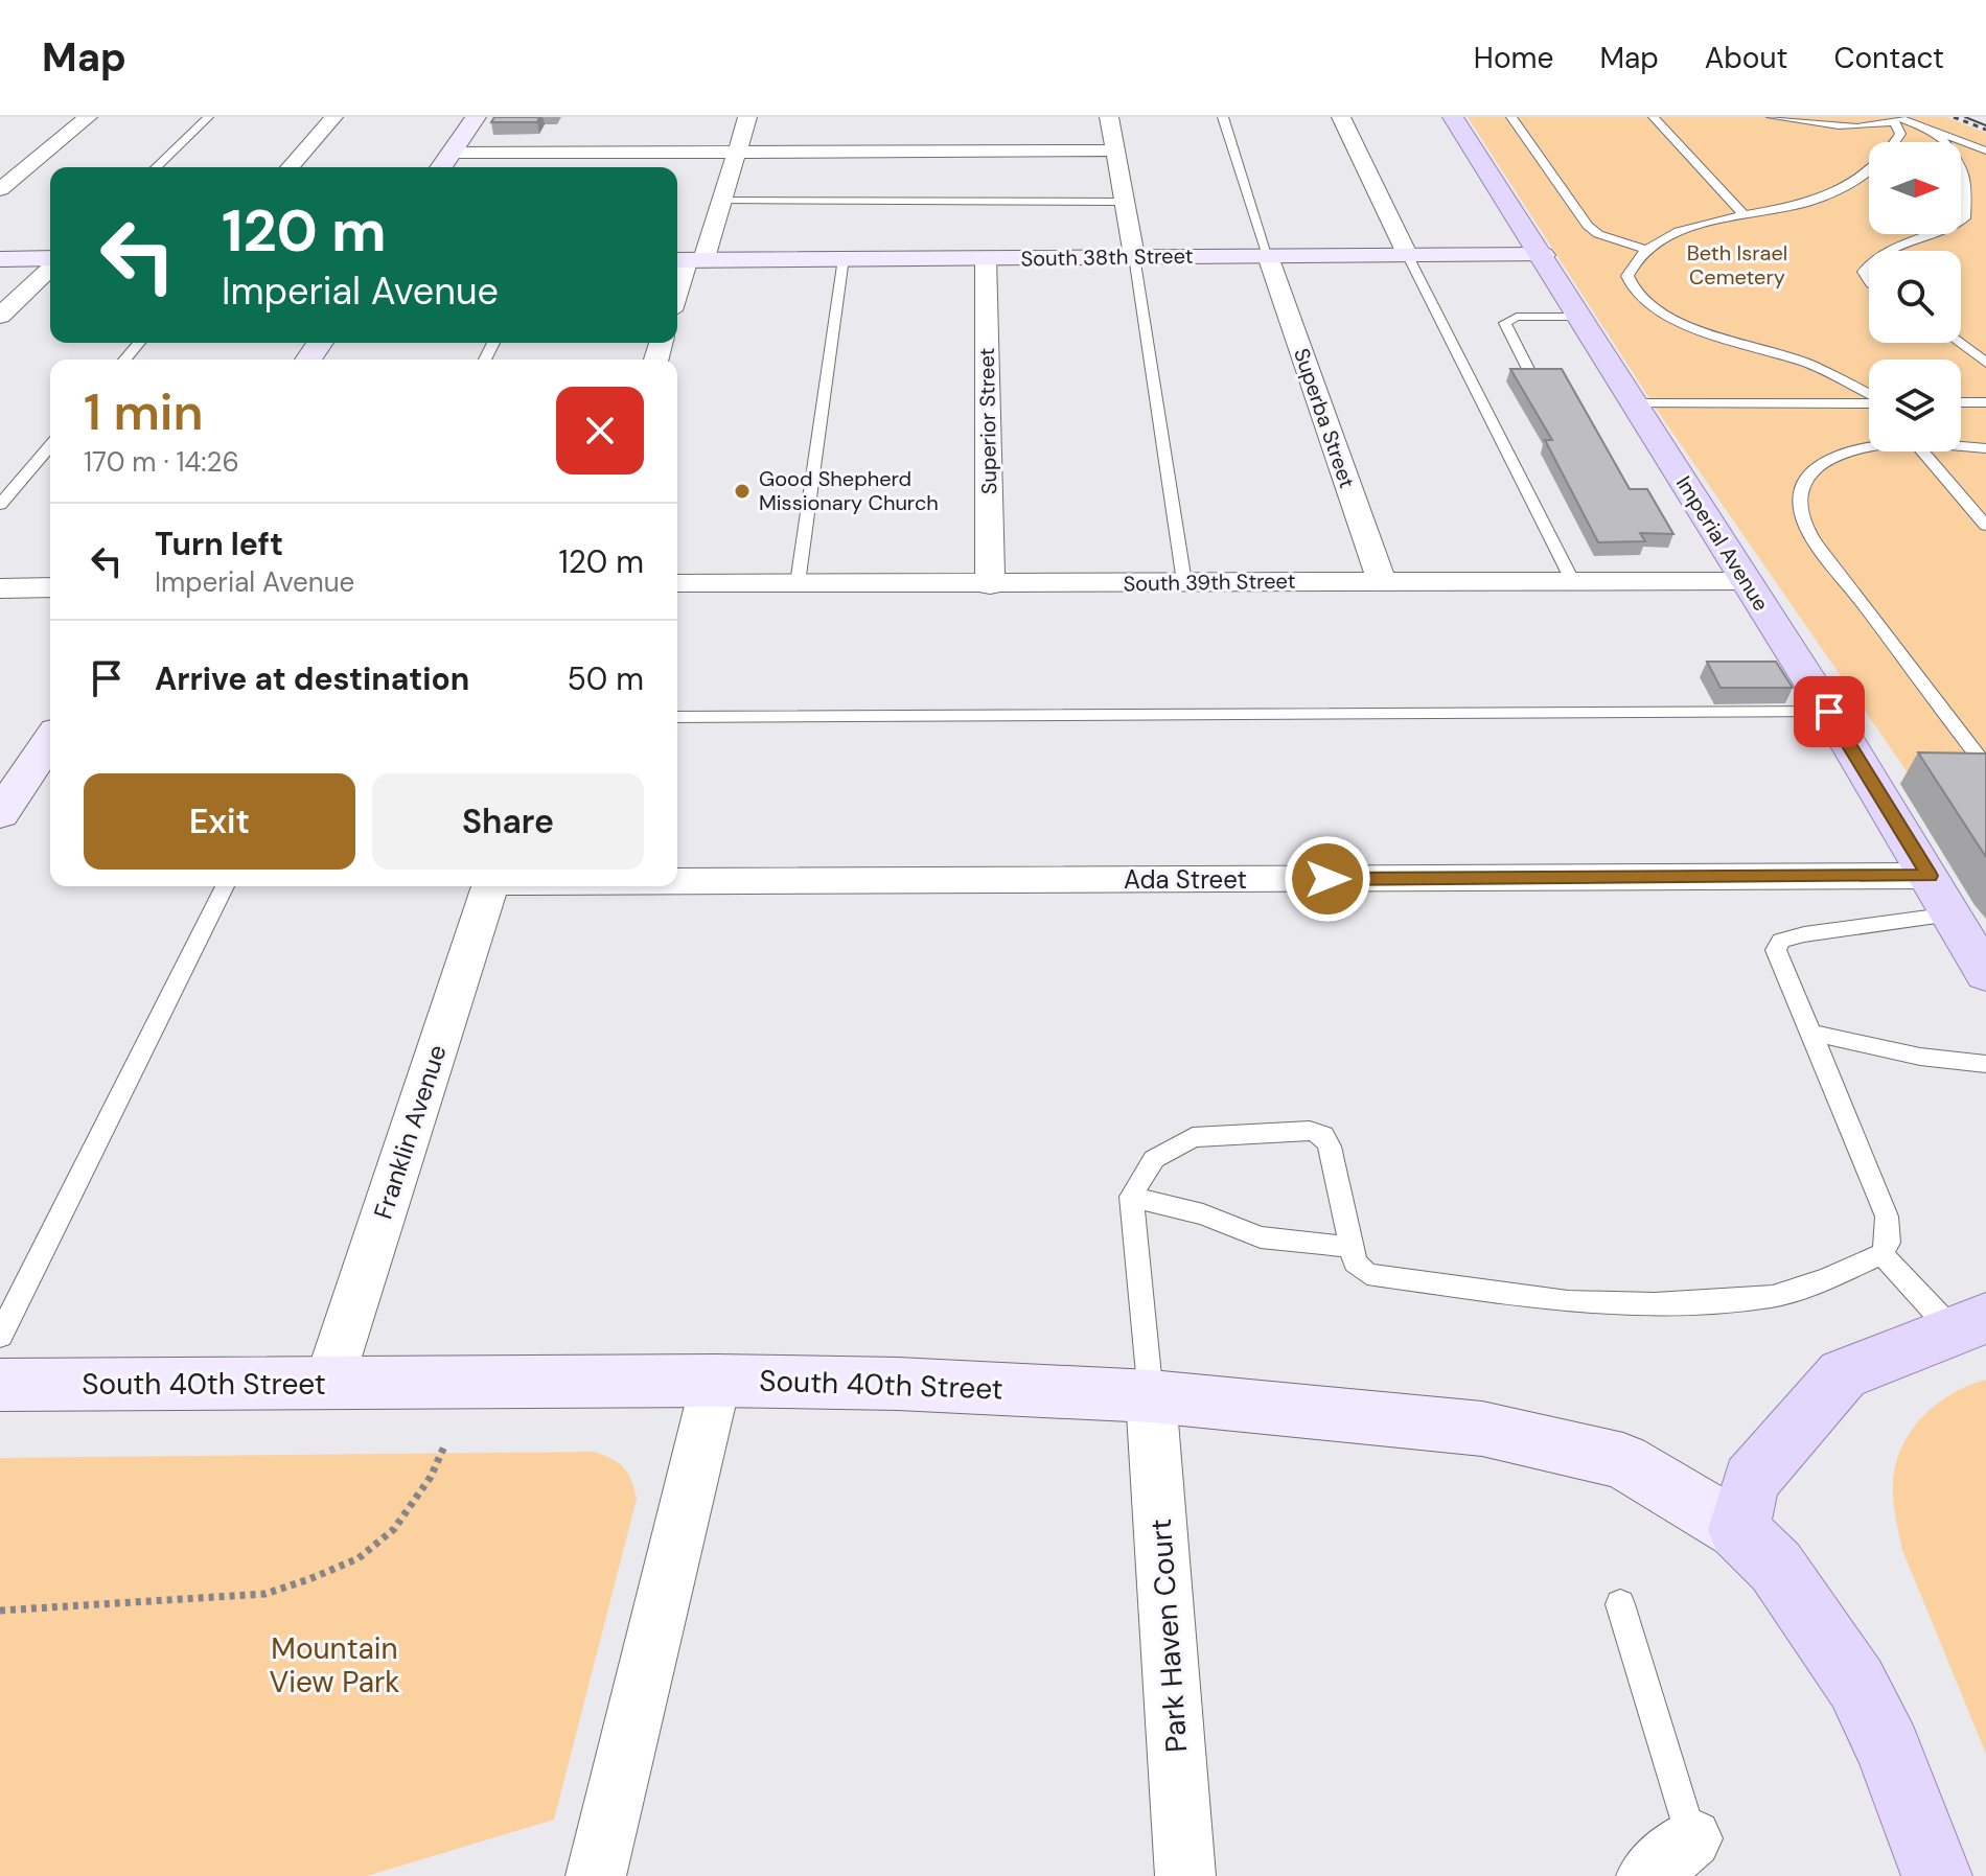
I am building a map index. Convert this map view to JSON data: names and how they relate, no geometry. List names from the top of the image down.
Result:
{
  "streets": {
    "main road": ["Imperial Avenue"],
    "street": [
      "South 38th Street",
      "Superba Street",
      "Superior Street",
      "South 39th Street",
      "Ada Street",
      "Franklin Avenue",
      "South 40th Street",
      "Park Haven Court"
    ]
  },
  "crossings": [
    ["South 38th Street", "Superba Street"],
    ["South 38th Street", "Superior Street"],
    ["South 38th Street", "Imperial Avenue"],
    ["Superba Street", "South 39th Street"],
    ["Superior Street", "South 39th Street"],
    ["Imperial Avenue", "South 39th Street"],
    ["Imperial Avenue", "Ada Street"],
    ["Franklin Avenue", "South 40th Street"],
    ["South 40th Street", "Park Haven Court"]
  ],
  "parks": ["Beth Israel Cemetery", "Mountain View Park"],
  "places": ["Good Shepherd Missionary Church"],
  "north": "right",
  "page": {
    "header": "Map",
    "nav": [
      "Home",
      "Map",
      "About",
      "Contact"
    ],
    "turn": ["120 m", "Imperial Avenue"],
    "heading": ["1 min", "170 m · 14:26"],
    "list": [
      {
        "name": "Turn left",
        "note": "Imperial Avenue",
        "value": "120 m"
      },
      {
        "name": "Arrive at destination",
        "value": "50 m"
      }
    ],
    "buttons": ["Exit", "Share"]
  }
}
